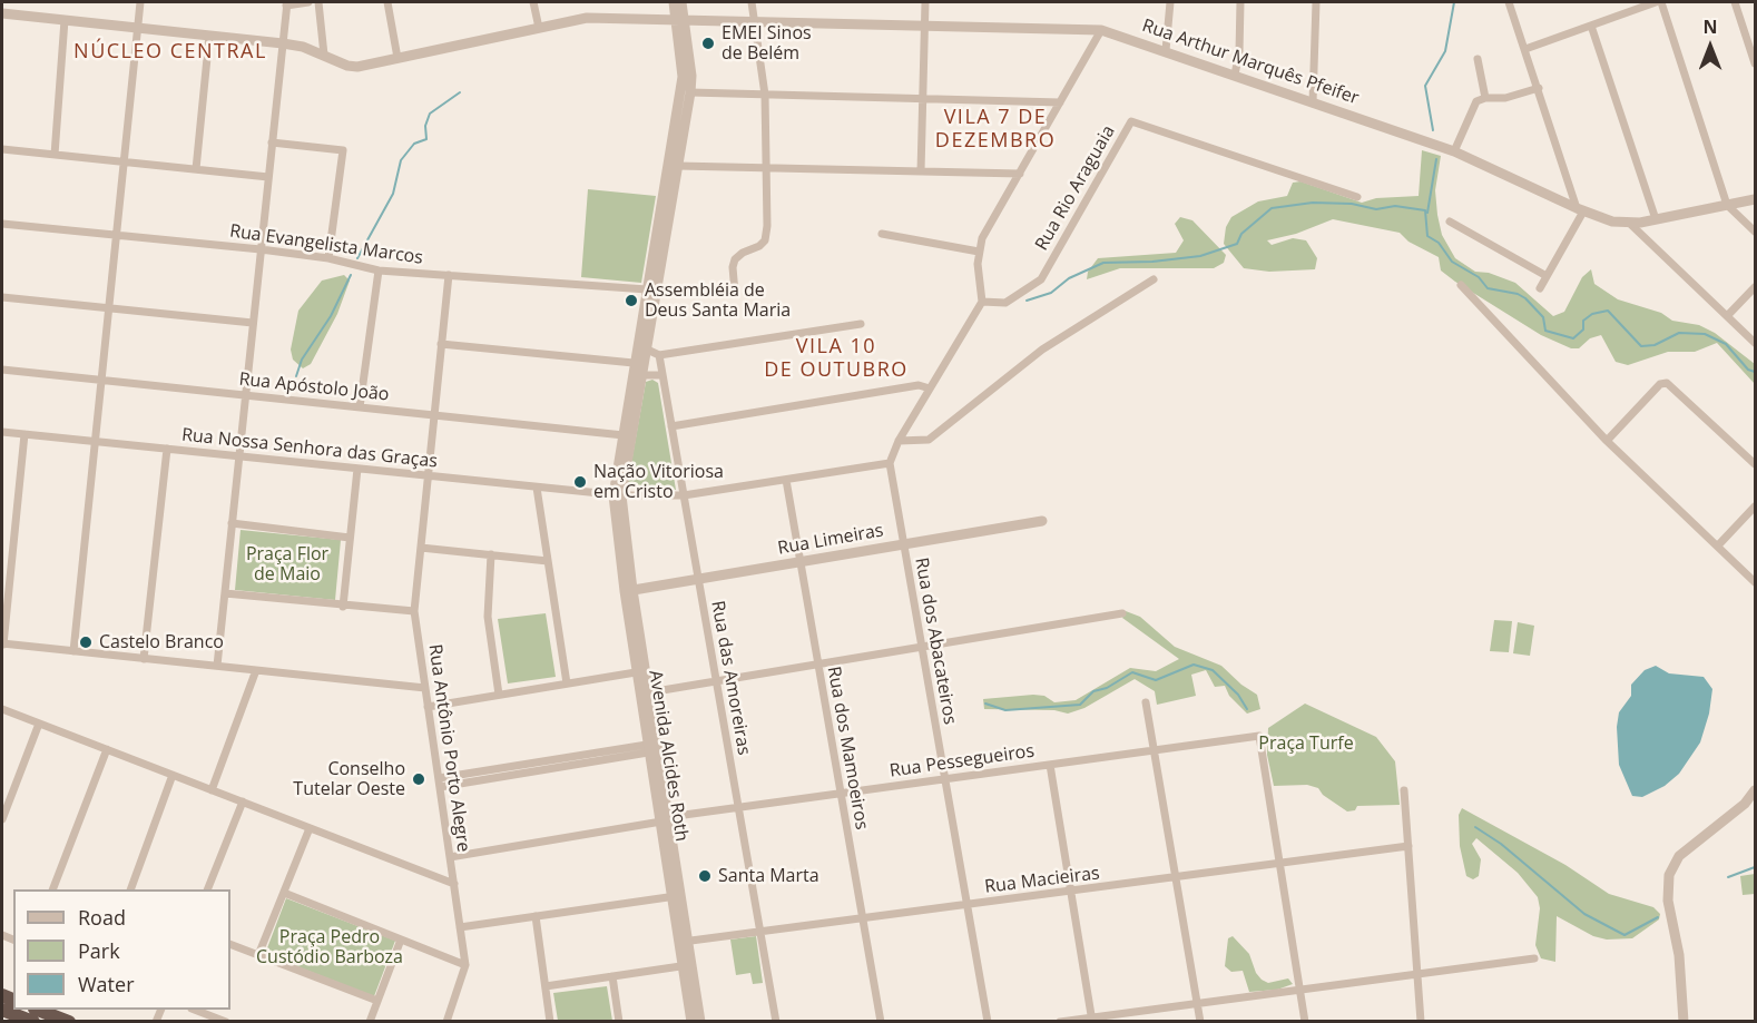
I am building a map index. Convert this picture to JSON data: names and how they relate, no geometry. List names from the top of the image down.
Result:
{
  "streets": {
    "street": [
      "Rua Arthur Marquês Pfeifer",
      "Rua Rio Araguaia",
      "Rua Evangelista Marcos",
      "Rua Apóstolo João",
      "Rua Nossa Senhora das Graças",
      "Rua Limeiras",
      "Rua dos Abacateiros",
      "Rua das Amoreiras",
      "Rua Antônio Porto Alegre",
      "Rua dos Mamoeiros",
      "Avenida Alcides Roth",
      "Rua Pessegueiros",
      "Rua Macieiras"
    ]
  },
  "crossings": [
    ["Rua Evangelista Marcos", "Rua Antônio Porto Alegre"],
    ["Rua Apóstolo João", "Rua Antônio Porto Alegre"],
    ["Rua Nossa Senhora das Graças", "Rua dos Abacateiros"],
    ["Rua Nossa Senhora das Graças", "Rua das Amoreiras"],
    ["Rua Nossa Senhora das Graças", "Rua Antônio Porto Alegre"],
    ["Rua Nossa Senhora das Graças", "Rua dos Mamoeiros"],
    ["Rua Nossa Senhora das Graças", "Avenida Alcides Roth"],
    ["Rua Limeiras", "Rua dos Abacateiros"],
    ["Rua Limeiras", "Rua das Amoreiras"],
    ["Rua Limeiras", "Rua dos Mamoeiros"],
    ["Rua Limeiras", "Avenida Alcides Roth"],
    ["Rua dos Abacateiros", "Rua Pessegueiros"],
    ["Rua dos Abacateiros", "Rua Macieiras"],
    ["Rua das Amoreiras", "Rua Pessegueiros"],
    ["Rua das Amoreiras", "Rua Macieiras"],
    ["Rua Antônio Porto Alegre", "Rua Pessegueiros"],
    ["Rua dos Mamoeiros", "Rua Pessegueiros"],
    ["Rua dos Mamoeiros", "Rua Macieiras"],
    ["Avenida Alcides Roth", "Rua Pessegueiros"],
    ["Avenida Alcides Roth", "Rua Macieiras"],
    ["Rua Pessegueiros", "Rua Macieiras"]
  ],
  "districts": ["NÚCLEO CENTRAL", "VILA 7 DE DEZEMBRO", "VILA 10 DE OUTUBRO"],
  "parks": ["Praça Flor de Maio", "Praça Turfe", "Praça Pedro Custódio Barboza"],
  "places": [
    "EMEI Sinos de Belém",
    "Assembléia de Deus Santa Maria",
    "Nação Vitoriosa em Cristo",
    "Castelo Branco",
    "Conselho Tutelar Oeste",
    "Santa Marta"
  ],
  "legend": ["Road", "Park", "Water"],
  "north": "top"
}
